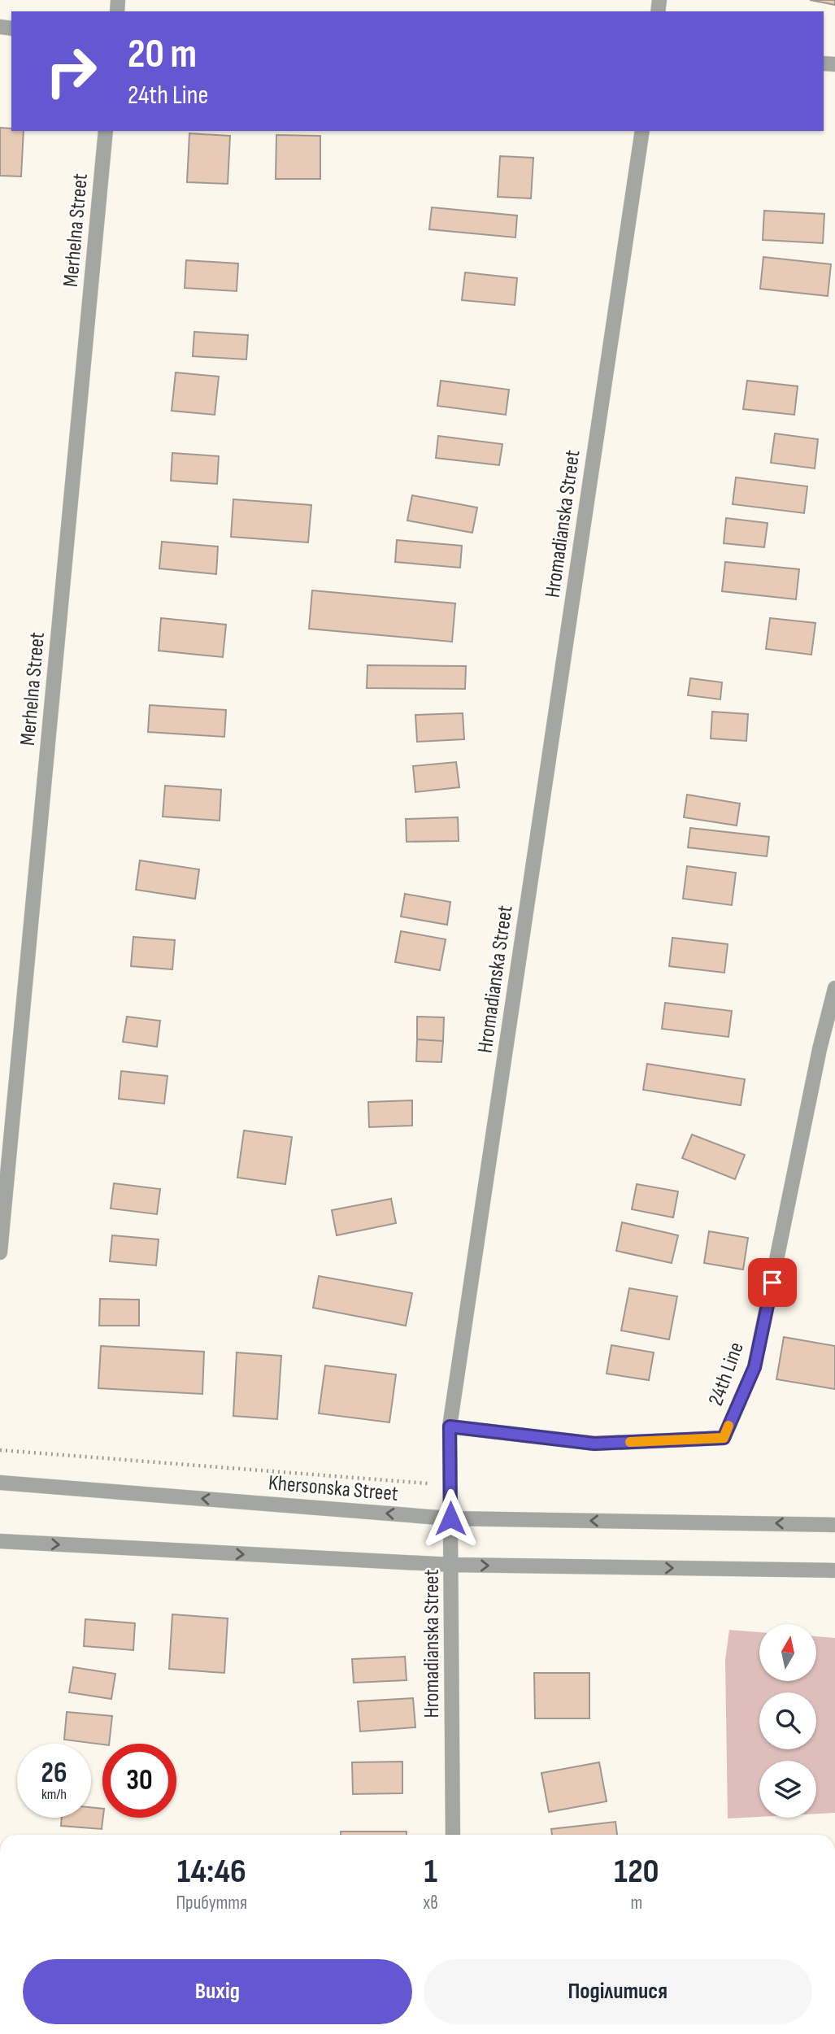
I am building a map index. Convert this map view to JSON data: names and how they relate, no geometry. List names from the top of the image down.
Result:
{
  "streets": {
    "street": [
      "Merhelna Street",
      "Hromadianska Street",
      "24th Line",
      "Khersonska Street"
    ]
  },
  "crossings": [
    ["Hromadianska Street", "24th Line"],
    ["Hromadianska Street", "Khersonska Street"]
  ],
  "north": "top",
  "page": {
    "turn": ["20 m", "24th Line"],
    "speed": "26 km/h",
    "limit": "30",
    "eta": [
      "14:46",
      "Прибуття",
      "1",
      "хв",
      "120",
      "m"
    ],
    "buttons": ["Вихід", "Поділитися"]
  }
}
